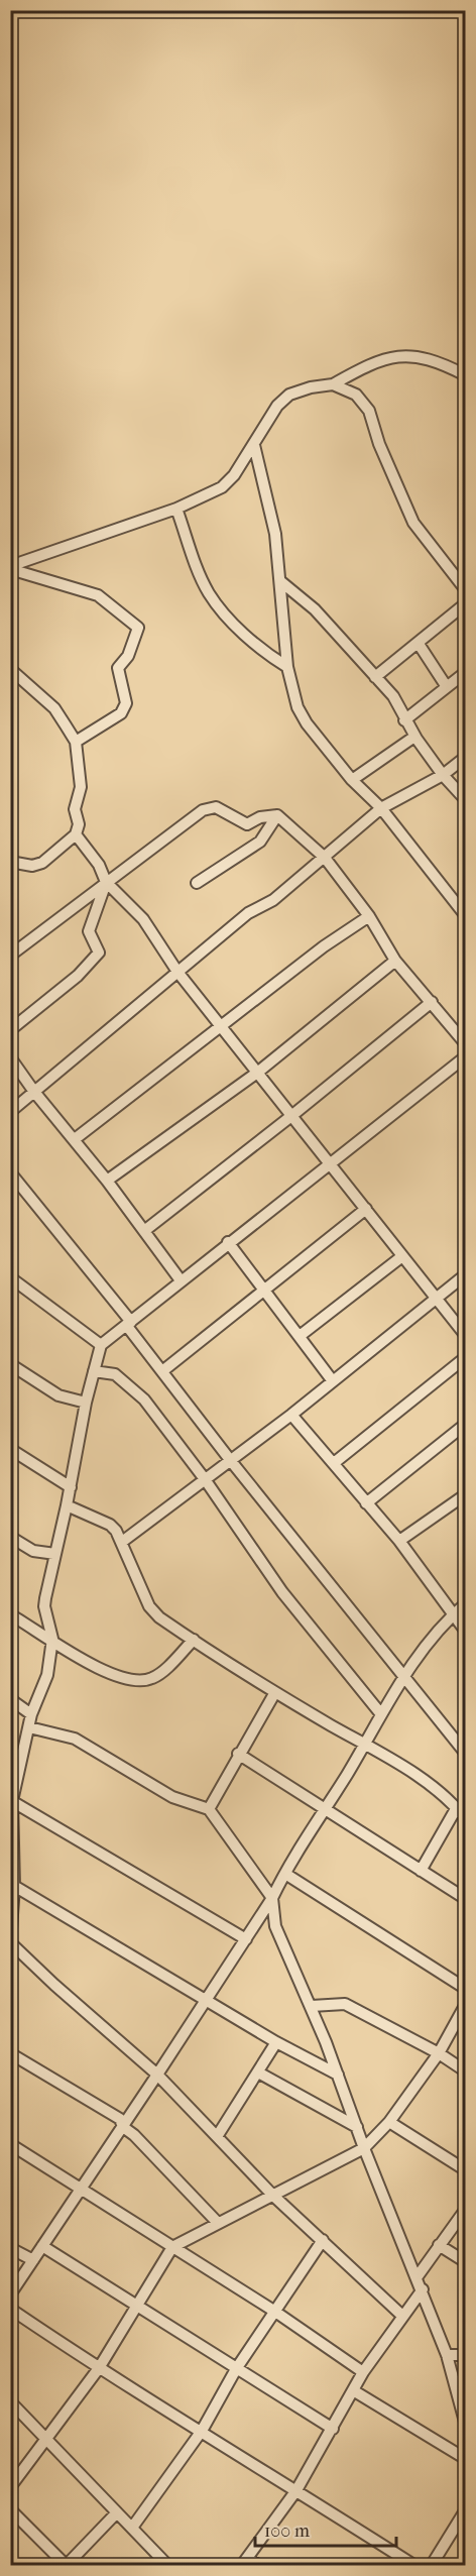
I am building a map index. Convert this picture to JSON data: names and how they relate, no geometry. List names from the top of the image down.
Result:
{
  "scale_bar": "100 m"
}
